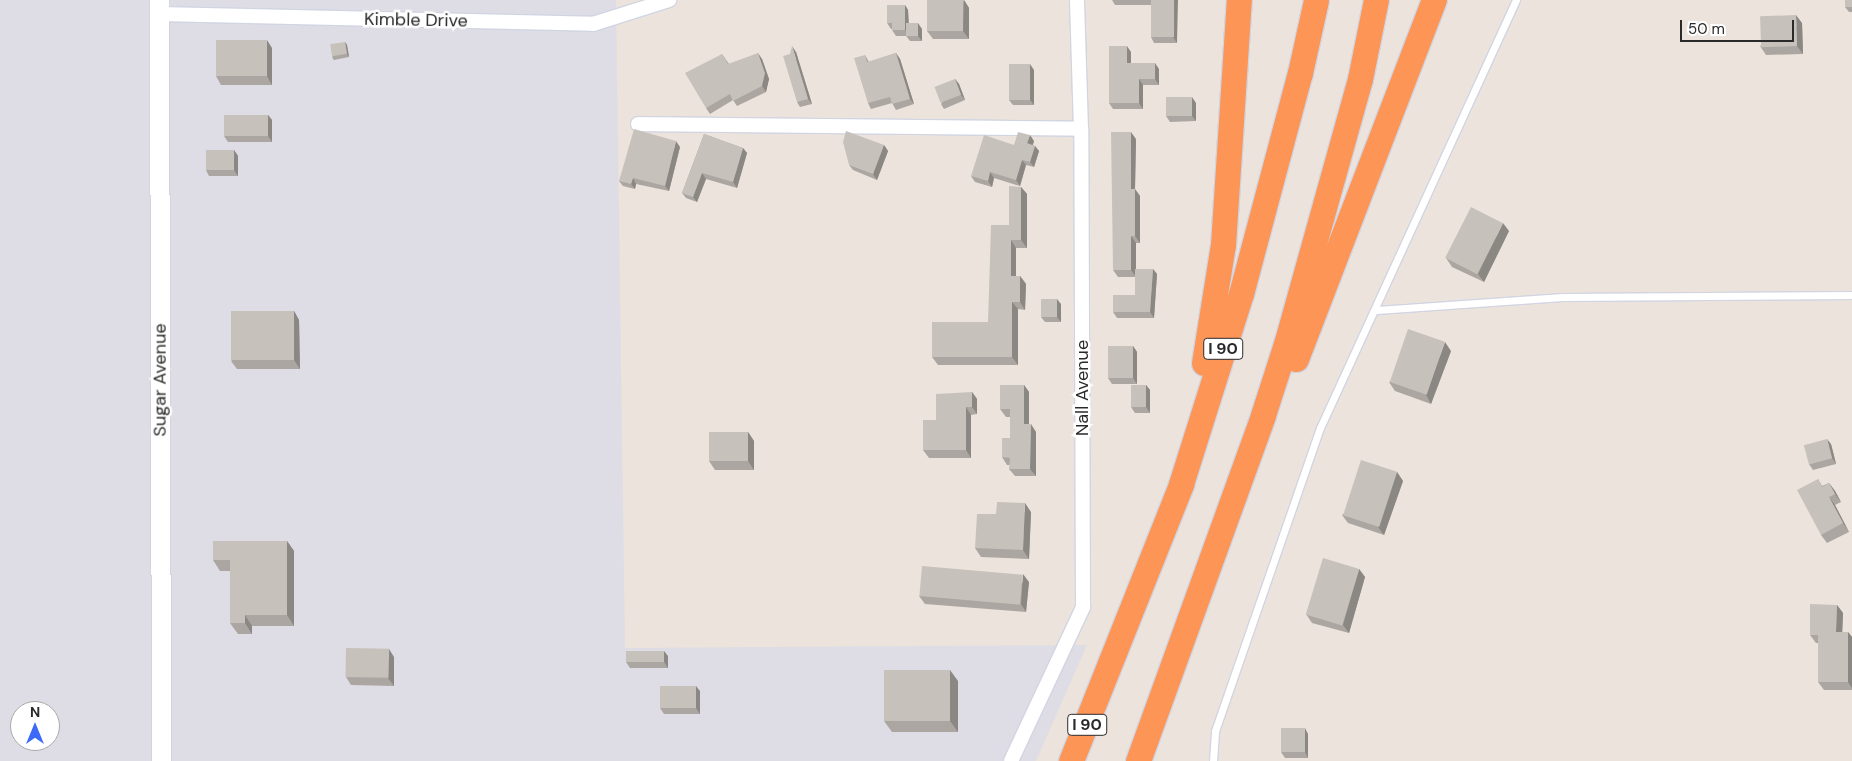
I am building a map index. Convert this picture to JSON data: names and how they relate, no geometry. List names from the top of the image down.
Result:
{
  "streets": {
    "highway": ["I 90"],
    "main road": ["Sugar Avenue"],
    "street": ["Kimble Drive", "Nall Avenue"]
  },
  "crossings": [
    ["Kimble Drive", "Sugar Avenue"]
  ],
  "scale_bar": "50 m",
  "north": "top"
}
